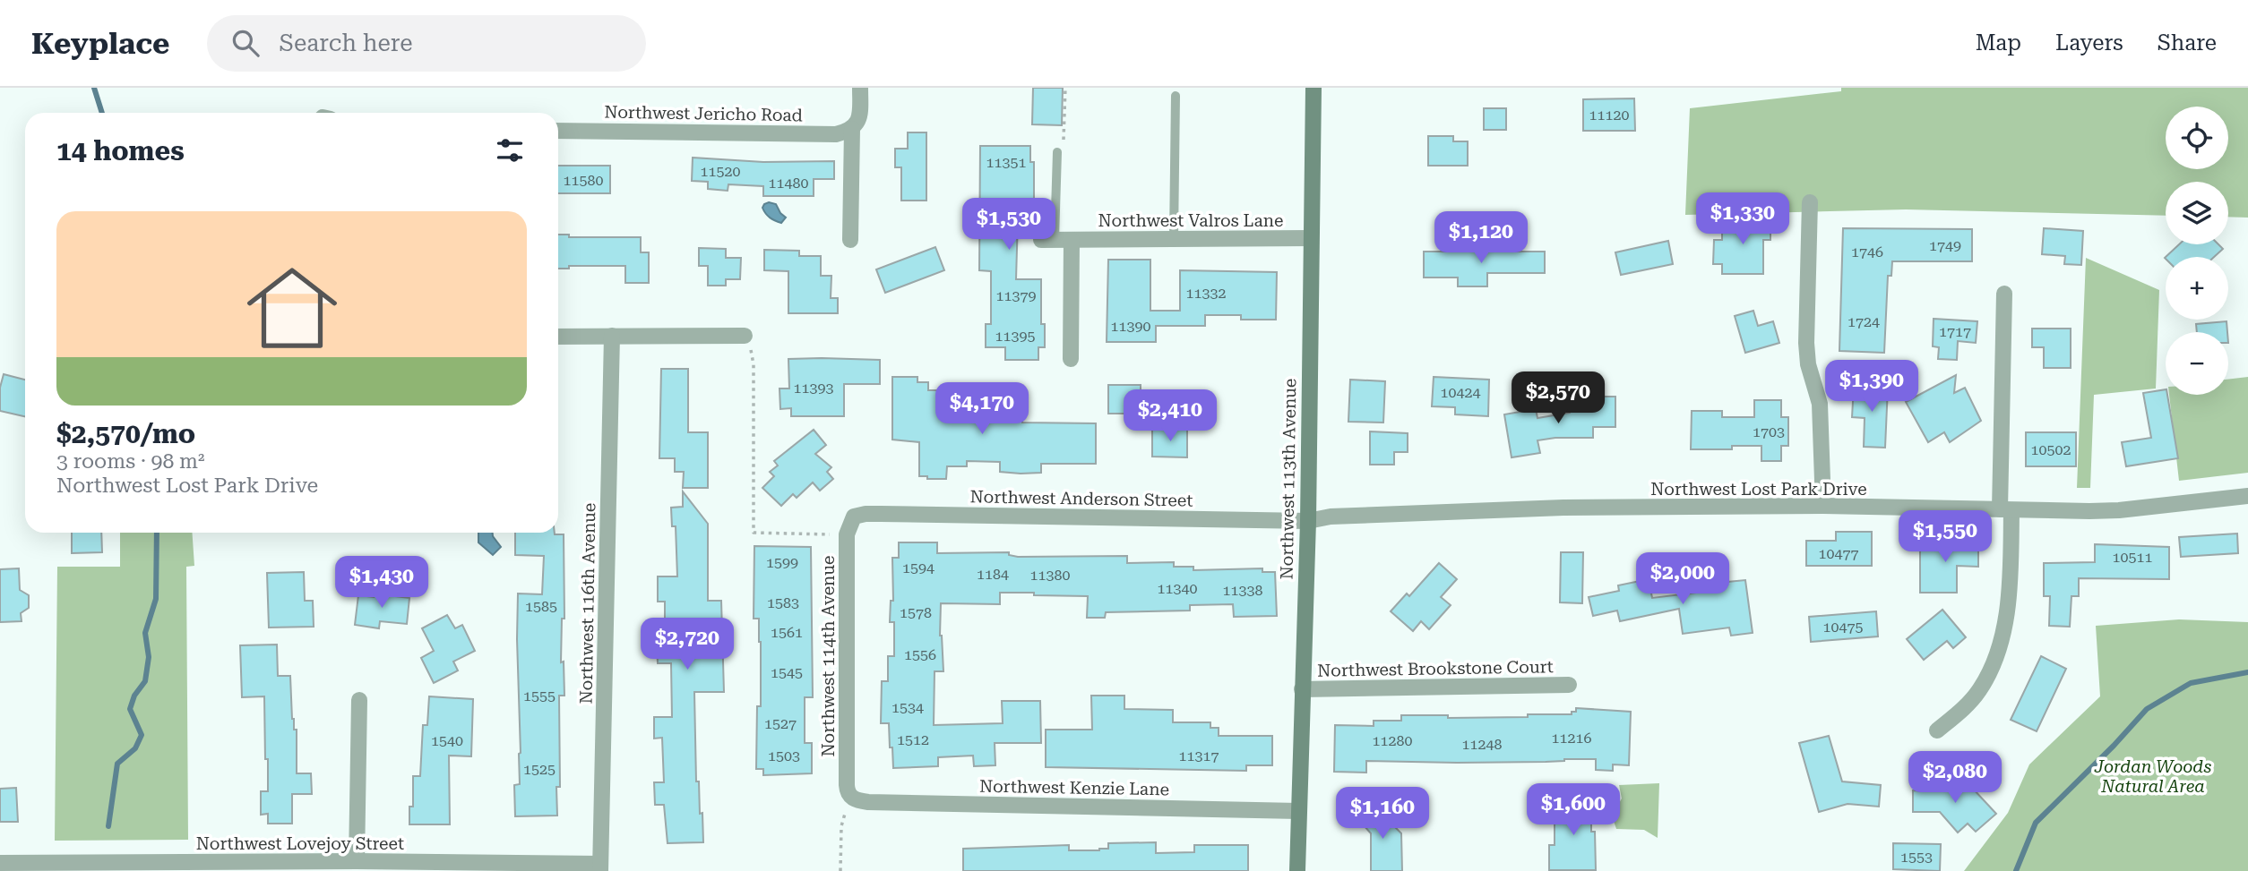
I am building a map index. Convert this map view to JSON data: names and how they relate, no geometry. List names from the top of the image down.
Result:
{
  "streets": {
    "street": [
      "Northwest Jericho Road",
      "Northwest Valros Lane",
      "Northwest 113th Avenue",
      "Northwest Lost Park Drive",
      "Northwest Anderson Street",
      "Northwest 116th Avenue",
      "Northwest 114th Avenue",
      "Northwest Brookstone Court",
      "Northwest Kenzie Lane",
      "Northwest Lovejoy Street"
    ]
  },
  "crossings": [
    ["Northwest Valros Lane", "Northwest 113th Avenue"],
    ["Northwest 113th Avenue", "Northwest Lost Park Drive"],
    ["Northwest 113th Avenue", "Northwest Anderson Street"],
    ["Northwest 113th Avenue", "Northwest Brookstone Court"],
    ["Northwest 113th Avenue", "Northwest Kenzie Lane"],
    ["Northwest Lost Park Drive", "Northwest Anderson Street"],
    ["Northwest Anderson Street", "Northwest 114th Avenue"],
    ["Northwest 116th Avenue", "Northwest Lovejoy Street"],
    ["Northwest 114th Avenue", "Northwest Kenzie Lane"]
  ],
  "parks": ["Jordan Woods Natural Area"],
  "house_numbers": [
    "11120",
    "11351",
    "11520",
    "11580",
    "11480",
    "1749",
    "1746",
    "11332",
    "11379",
    "1724",
    "11390",
    "1717",
    "11395",
    "11393",
    "10424",
    "1703",
    "10502",
    "10477",
    "10511",
    "1599",
    "1594",
    "1184",
    "11380",
    "11340",
    "11338",
    "1583",
    "1585",
    "1578",
    "10475",
    "1561",
    "1556",
    "1545",
    "1555",
    "1534",
    "1527",
    "11216",
    "1512",
    "1540",
    "11280",
    "11248",
    "1503",
    "11317",
    "1525",
    "1553"
  ],
  "page": {
    "header": "Keyplace",
    "search": "Search here",
    "nav": ["Map", "Layers", "Share"],
    "map_buttons": ["+", "−"],
    "heading": "14 homes",
    "list": [
      {
        "name": "$2,570/mo",
        "note": "3 rooms · 98 m² · Northwest Lost Park Drive"
      }
    ],
    "price": [
      "$1,330",
      "$1,530",
      "$1,120",
      "$1,390",
      "$2,570",
      "$4,170",
      "$2,410",
      "$1,550",
      "$2,000",
      "$1,430",
      "$2,720",
      "$2,080",
      "$1,600",
      "$1,160"
    ]
  }
}
